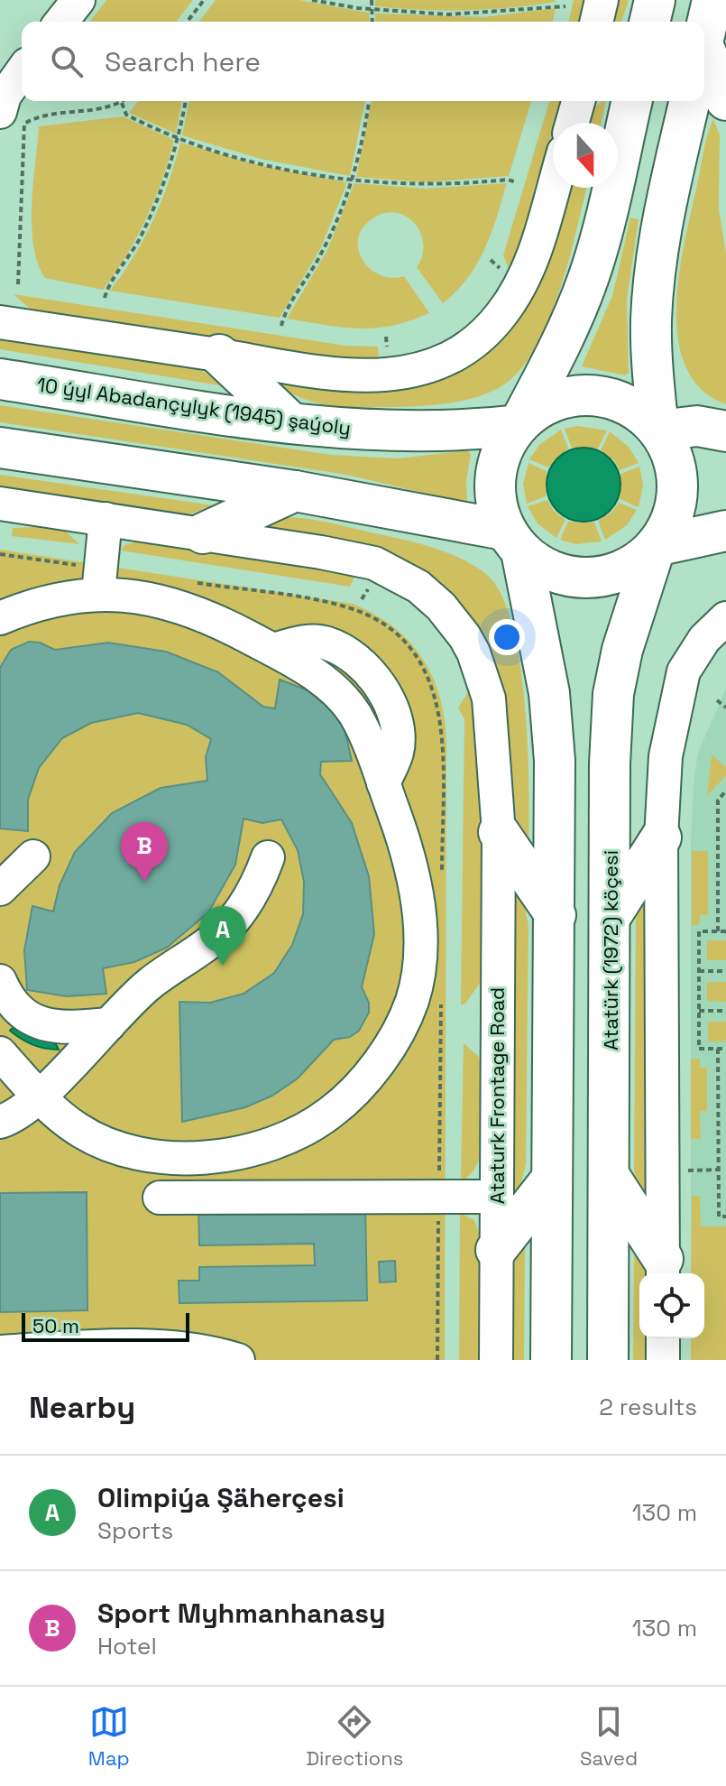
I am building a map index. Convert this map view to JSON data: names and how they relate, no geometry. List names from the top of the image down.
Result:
{
  "streets": {
    "main road": ["10 ýyl Abadançylyk (1945) şaýoly", "Atatürk (1972) köçesi"],
    "street": ["Ataturk Frontage Road"]
  },
  "crossings": [
    ["10 ýyl Abadançylyk (1945) şaýoly", "Atatürk (1972) köçesi"]
  ],
  "scale_bar": "50 m",
  "north": "bottom",
  "page": {
    "search": "Search here",
    "pins": ["B", "A"],
    "scale": "50 m",
    "heading": ["Nearby", "2 results"],
    "list": [
      {
        "mark": "A",
        "name": "Olimpiýa Şäherçesi",
        "note": "Sports",
        "value": "130 m"
      },
      {
        "mark": "B",
        "name": "Sport Myhmanhanasy",
        "note": "Hotel",
        "value": "130 m"
      }
    ],
    "nav": ["Map", "Directions", "Saved"]
  }
}
